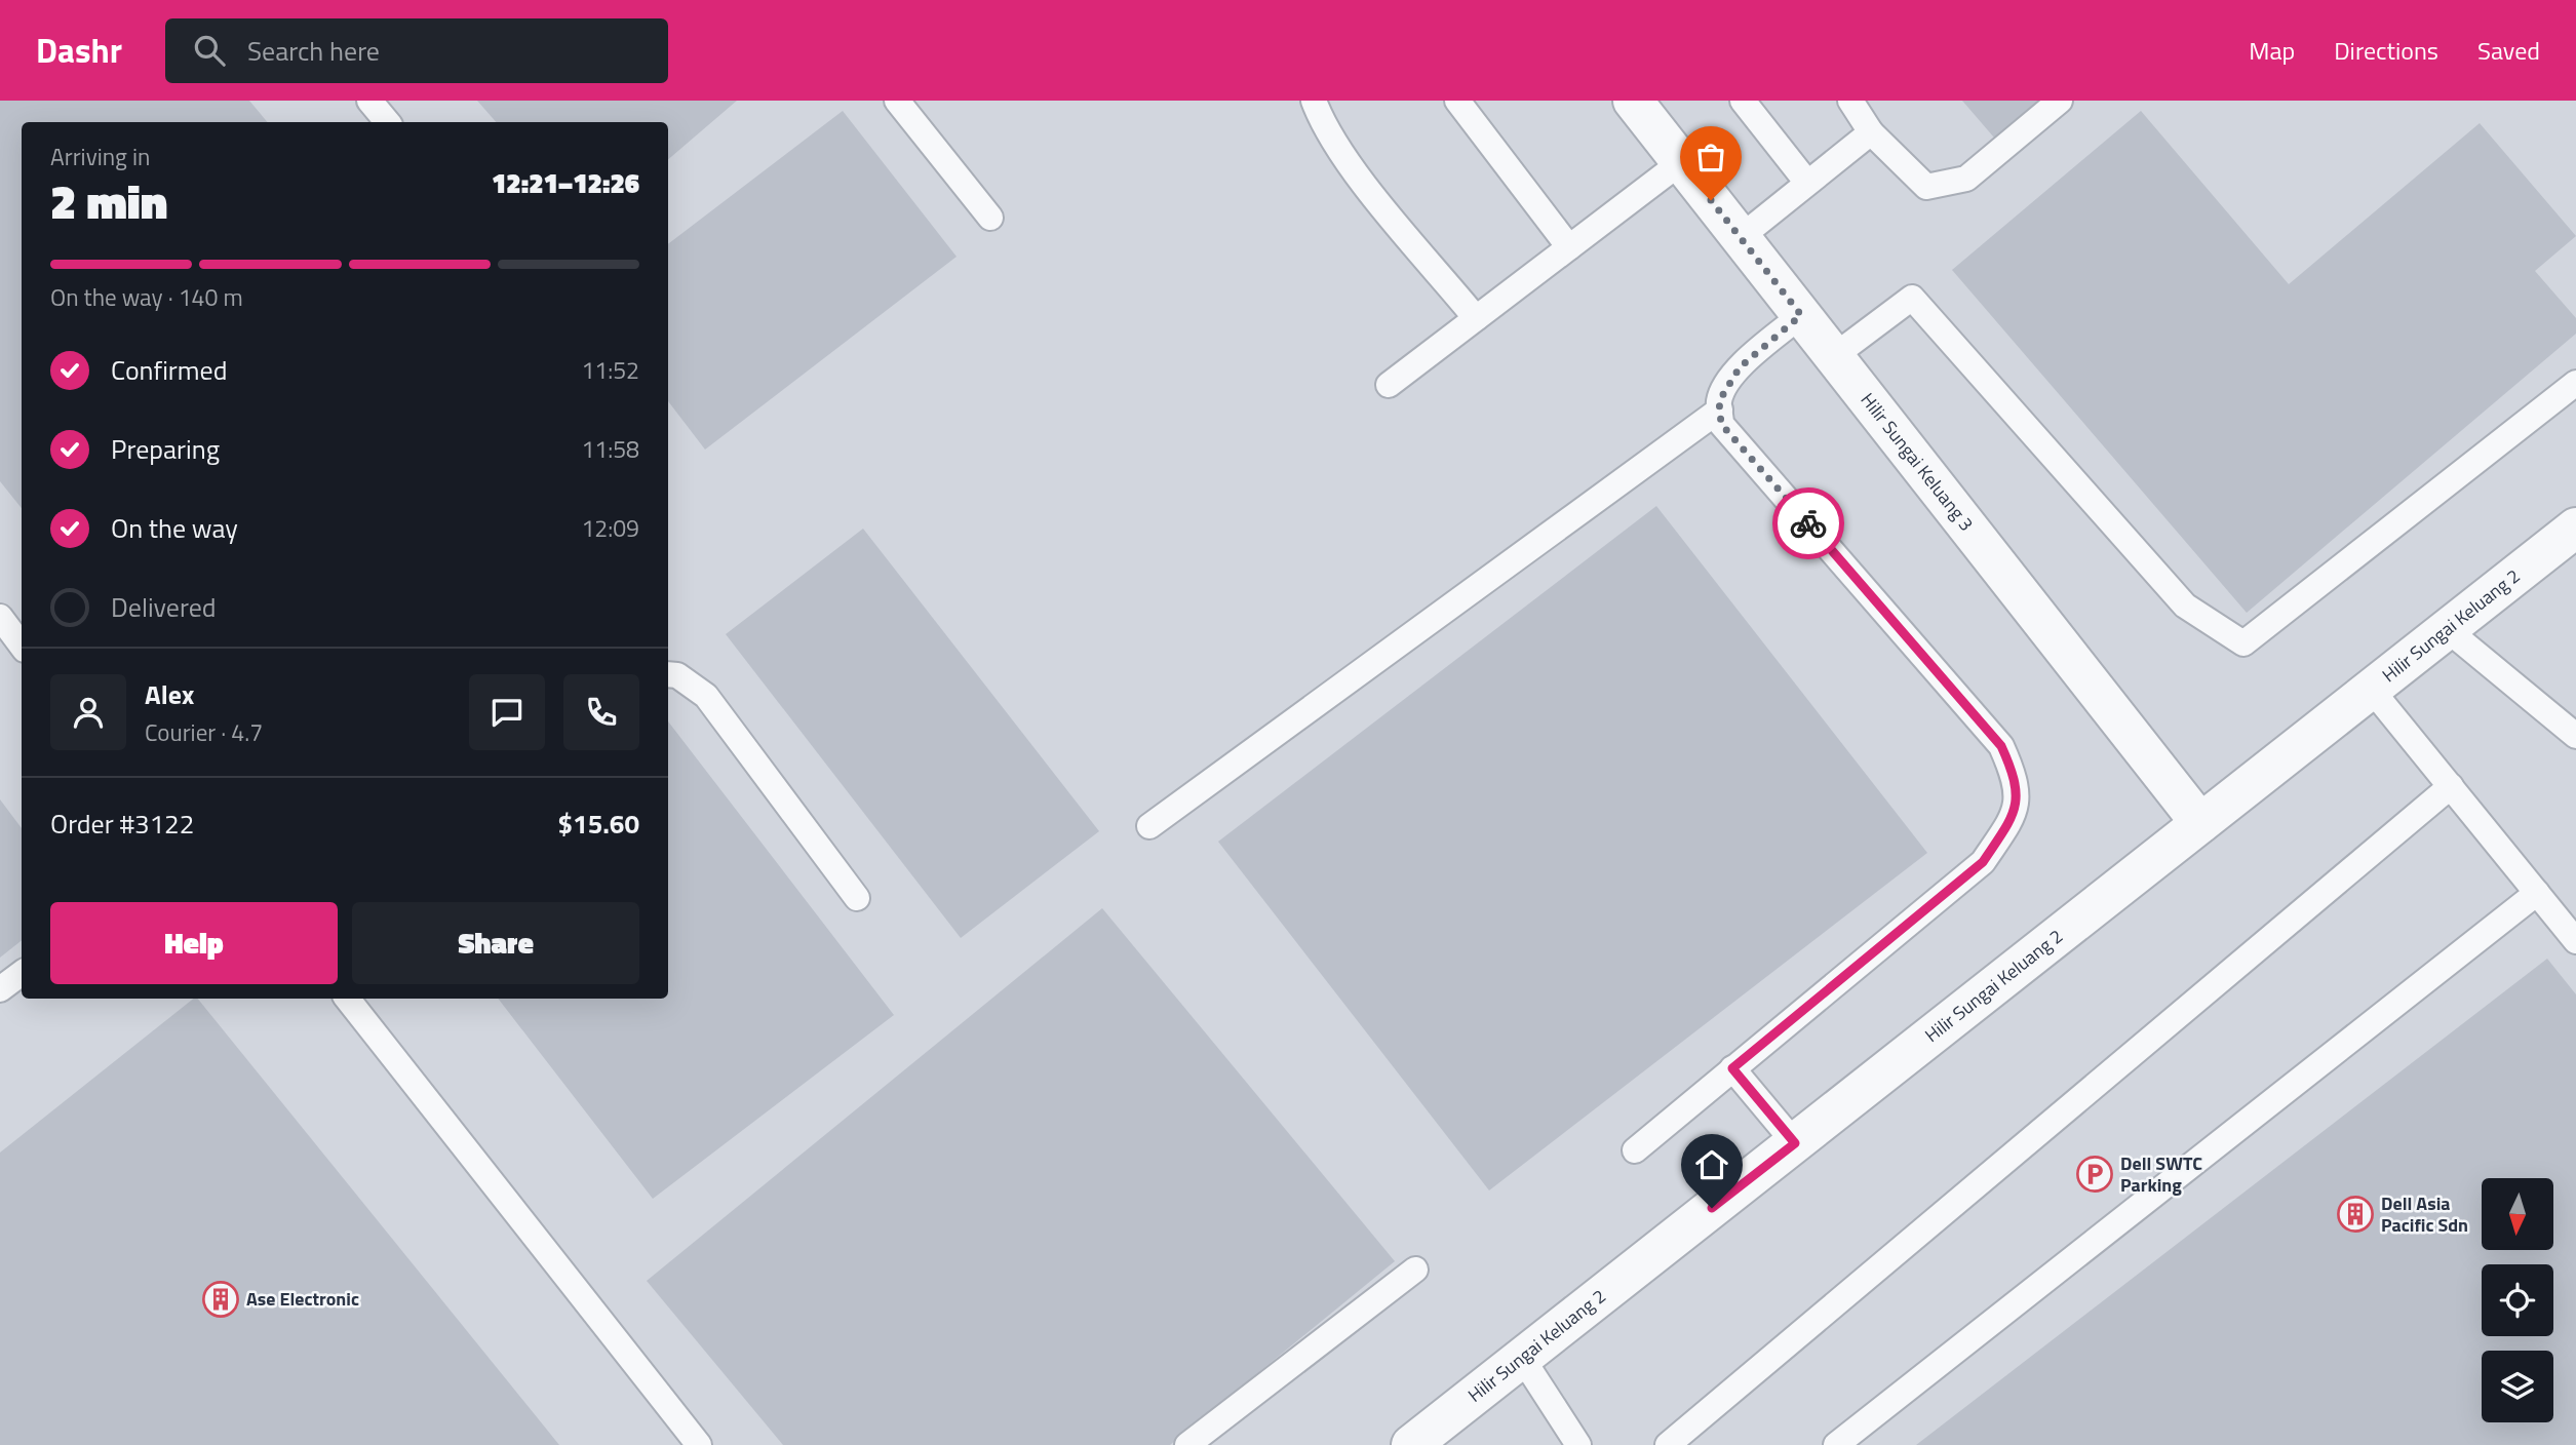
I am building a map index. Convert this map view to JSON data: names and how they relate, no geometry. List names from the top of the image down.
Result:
{
  "streets": {
    "street": ["Hilir Sungai Keluang 3", "Hilir Sungai Keluang 2"]
  },
  "crossings": [
    ["Hilir Sungai Keluang 3", "Hilir Sungai Keluang 2"]
  ],
  "places": {
    "parking": ["Dell SWTC Parking"],
    "building": ["Dell Asia Pacific Sdn", "Ase Electronic"]
  },
  "north": "bottom",
  "page": {
    "header": "Dashr",
    "search": "Search here",
    "nav": ["Map", "Directions", "Saved"],
    "heading": ["2 min", "Arriving in", "12:21–12:26"],
    "panel": [
      "Alex",
      "Courier · 4.7",
      "Order #3122",
      "$15.60"
    ],
    "bar": "On the way · 140 m",
    "list": [
      ["Confirmed", "11:52"],
      ["Preparing", "11:58"],
      ["On the way", "12:09"],
      "Delivered"
    ],
    "buttons": ["Help", "Share"]
  }
}
